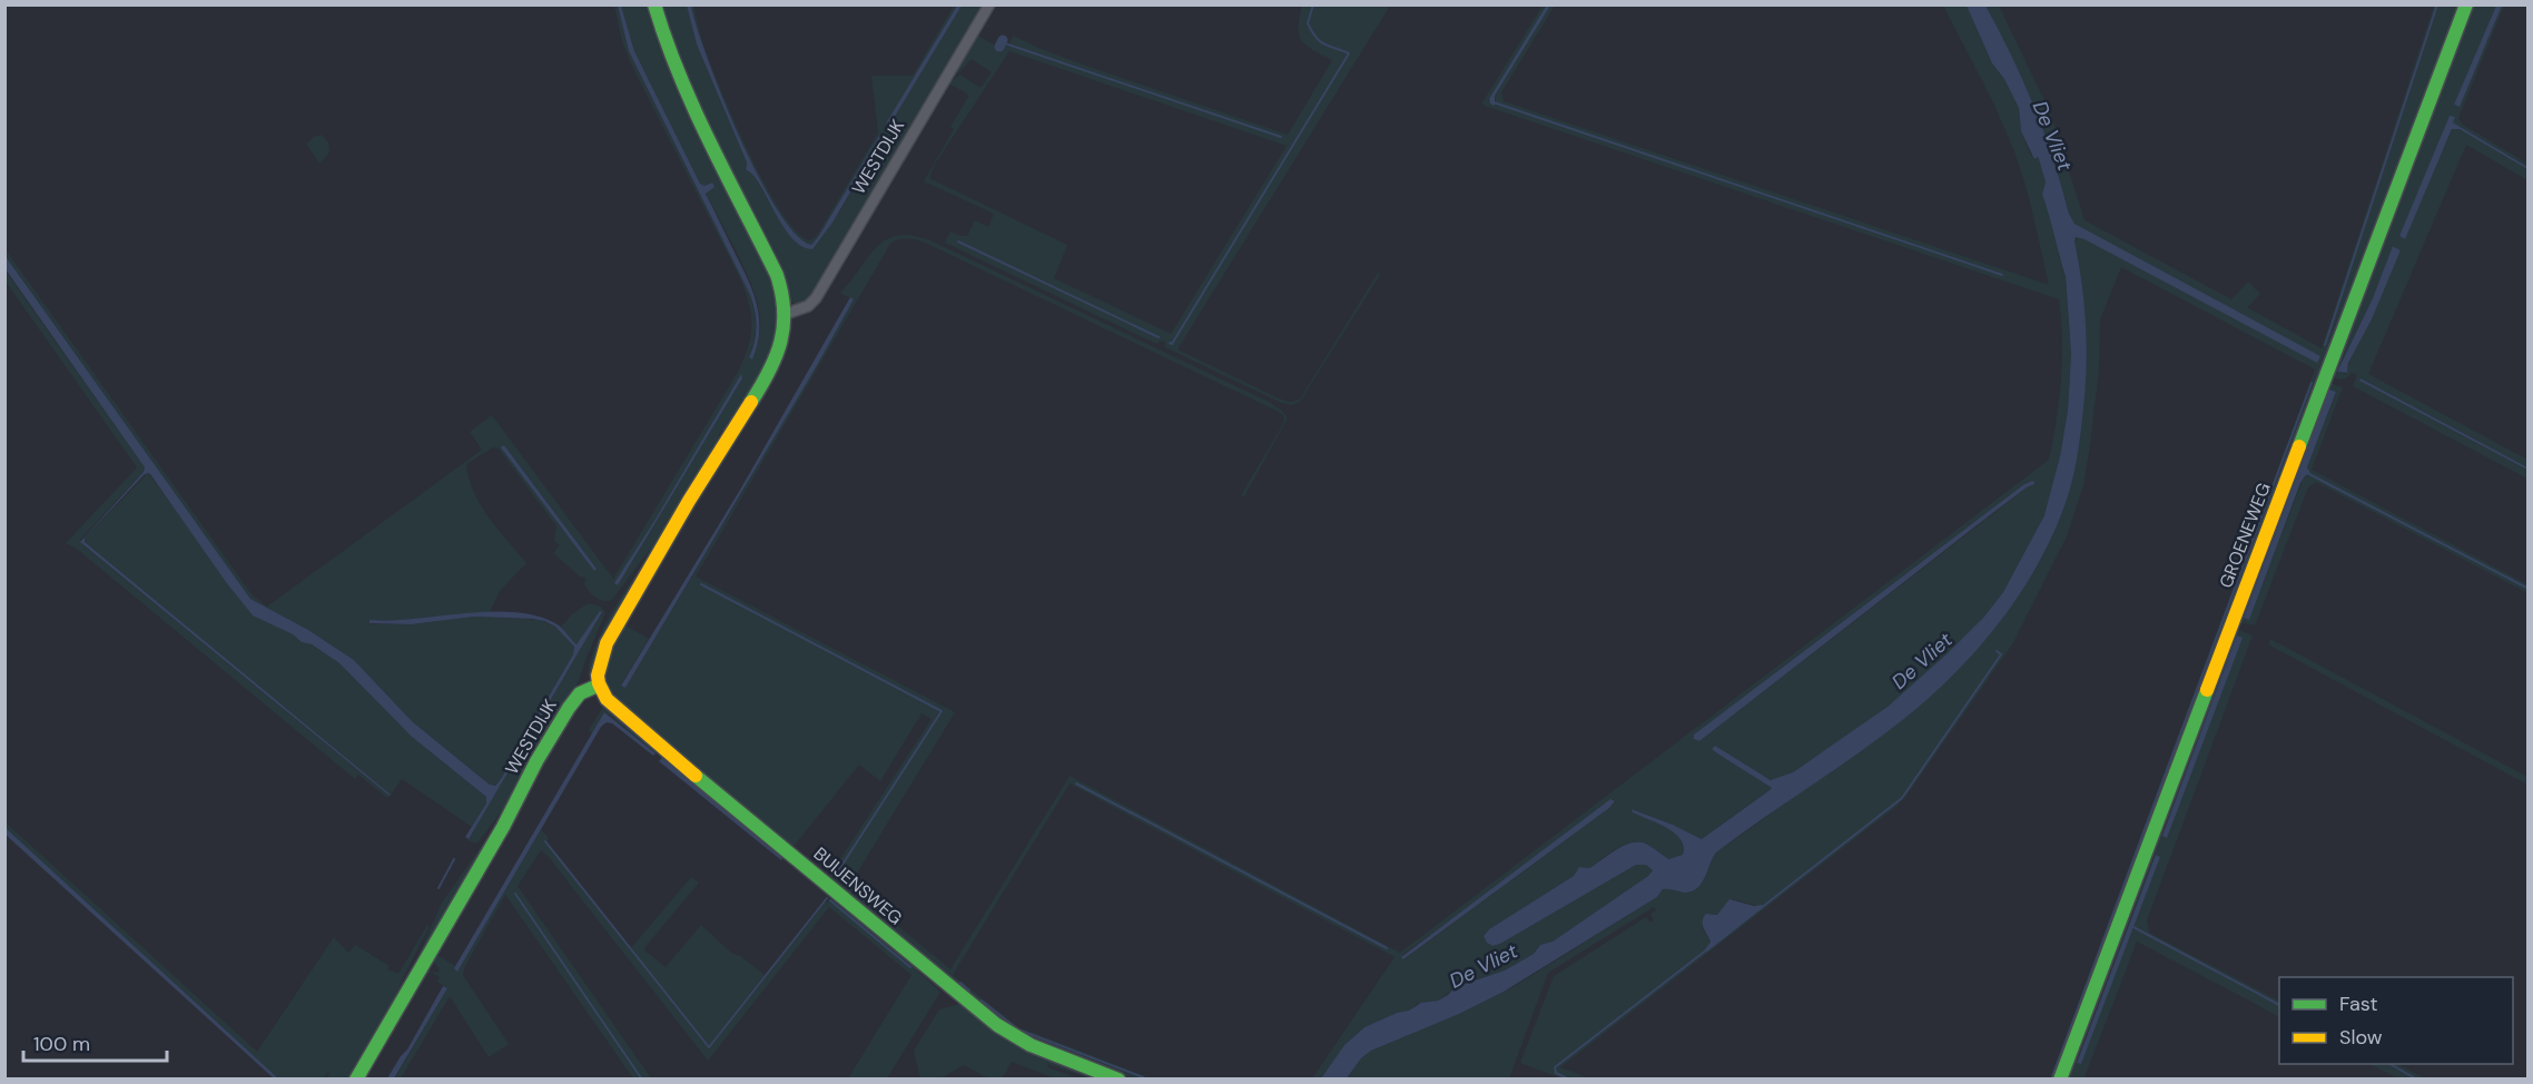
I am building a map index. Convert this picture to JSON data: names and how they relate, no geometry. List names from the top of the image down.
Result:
{
  "streets": {
    "street": ["WESTDIJK", "GROENEWEG", "BUIJENSWEG"]
  },
  "crossings": [
    ["WESTDIJK", "BUIJENSWEG"]
  ],
  "water": ["De Vliet"],
  "legend": ["Fast", "Slow"],
  "scale_bar": "100 m"
}
